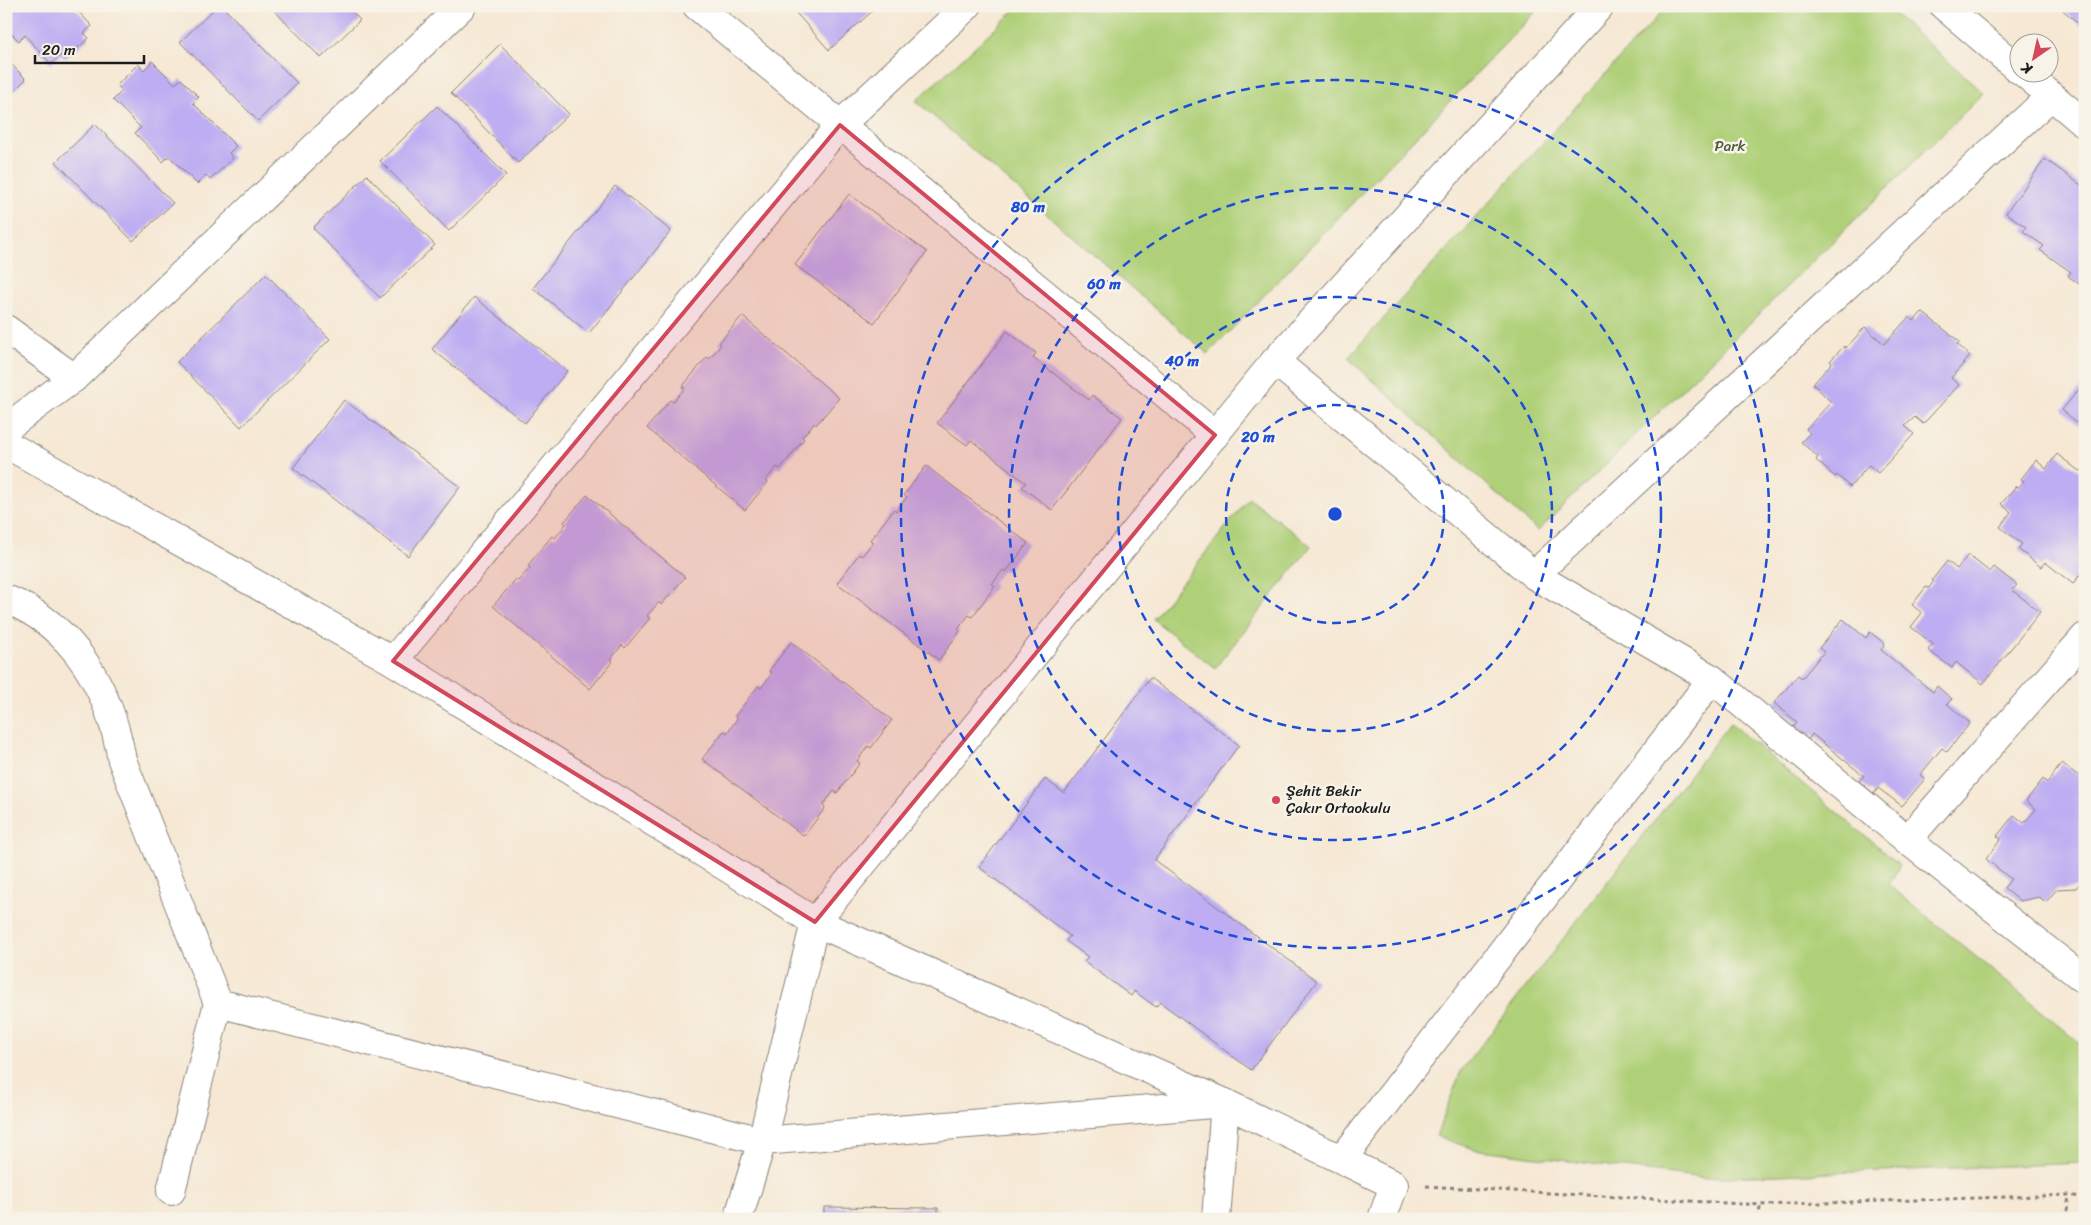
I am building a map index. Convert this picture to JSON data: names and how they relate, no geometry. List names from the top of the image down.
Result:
{
  "parks": ["Park"],
  "places": ["Şehit Bekir Çakır Ortaokulu"],
  "scale_bar": "20 m",
  "north": "bottom left",
  "rings": [
    "80 m",
    "60 m",
    "40 m",
    "20 m"
  ]
}
